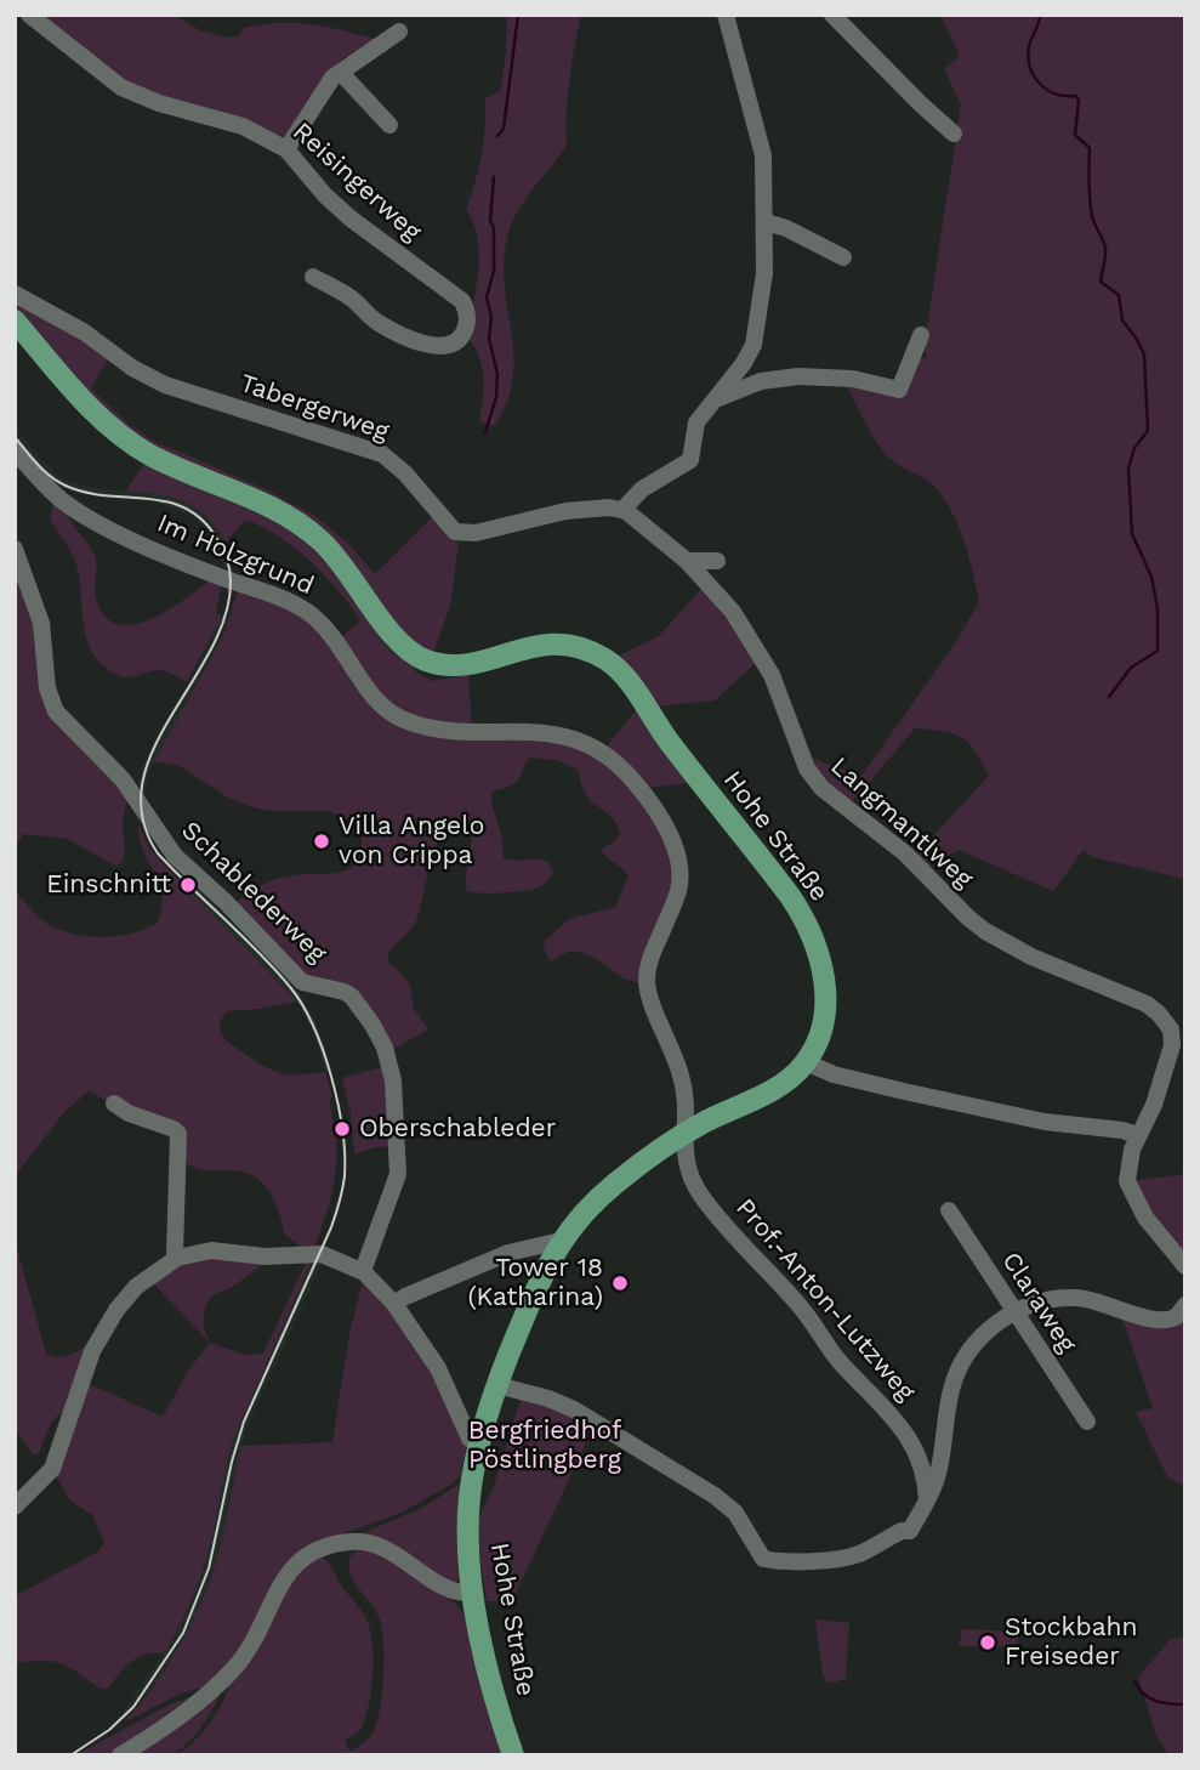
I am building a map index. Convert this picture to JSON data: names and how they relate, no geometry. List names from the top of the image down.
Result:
{
  "streets": {
    "main road": ["Hohe Straße"],
    "street": [
      "Reisingerweg",
      "Tabergerweg",
      "Im Holzgrund",
      "Langmantlweg",
      "Schablederweg",
      "Prof.-Anton-Lutzweg",
      "Claraweg"
    ]
  },
  "crossings": [
    ["Im Holzgrund", "Hohe Straße"],
    ["Im Holzgrund", "Prof.-Anton-Lutzweg"],
    ["Hohe Straße", "Prof.-Anton-Lutzweg"]
  ],
  "parks": ["Bergfriedhof Pöstlingberg"],
  "places": [
    "Villa Angelo von Crippa",
    "Einschnitt",
    "Oberschableder",
    "Tower 18 (Katharina)",
    "Stockbahn Freiseder"
  ]
}
